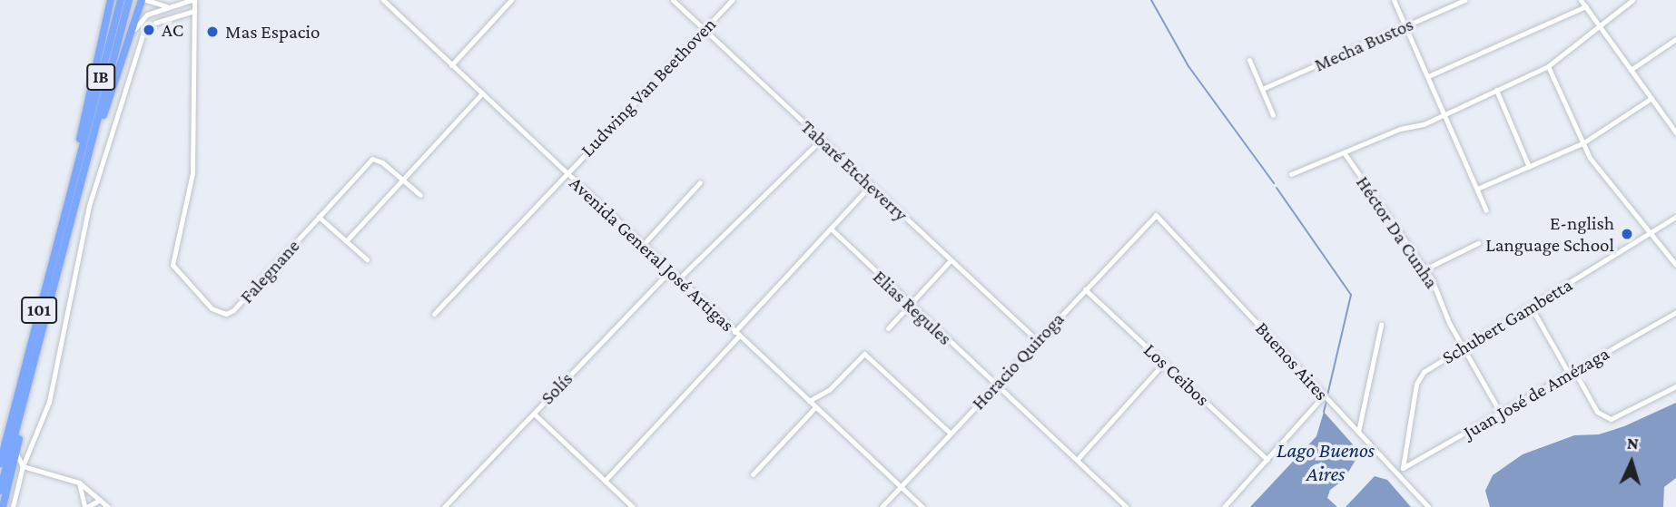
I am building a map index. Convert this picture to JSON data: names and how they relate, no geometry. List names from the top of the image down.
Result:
{
  "streets": {
    "highway": ["IB", "101"],
    "street": [
      "Mecha Bustos",
      "Ludwing Van Beethoven",
      "Tabaré Etcheverry",
      "Héctor Da Cunha",
      "Avenida General José Artigas",
      "Falegnane",
      "Elias Regules",
      "Schubert Gambetta",
      "Horacio Quiroga",
      "Buenos Aires",
      "Los Ceibos",
      "Solís",
      "Juan José de Amézaga"
    ]
  },
  "crossings": [
    ["IB", "101"],
    ["Ludwing Van Beethoven", "Tabaré Etcheverry"],
    ["Ludwing Van Beethoven", "Avenida General José Artigas"],
    ["Tabaré Etcheverry", "Horacio Quiroga"],
    ["Héctor Da Cunha", "Schubert Gambetta"],
    ["Héctor Da Cunha", "Juan José de Amézaga"],
    ["Avenida General José Artigas", "Horacio Quiroga"],
    ["Avenida General José Artigas", "Solís"],
    ["Elias Regules", "Horacio Quiroga"],
    ["Schubert Gambetta", "Juan José de Amézaga"],
    ["Horacio Quiroga", "Buenos Aires"],
    ["Horacio Quiroga", "Los Ceibos"],
    ["Buenos Aires", "Juan José de Amézaga"]
  ],
  "water": ["Lago Buenos Aires"],
  "places": ["AC", "Mas Espacio", "E-nglish Language School"],
  "north": "top"
}
